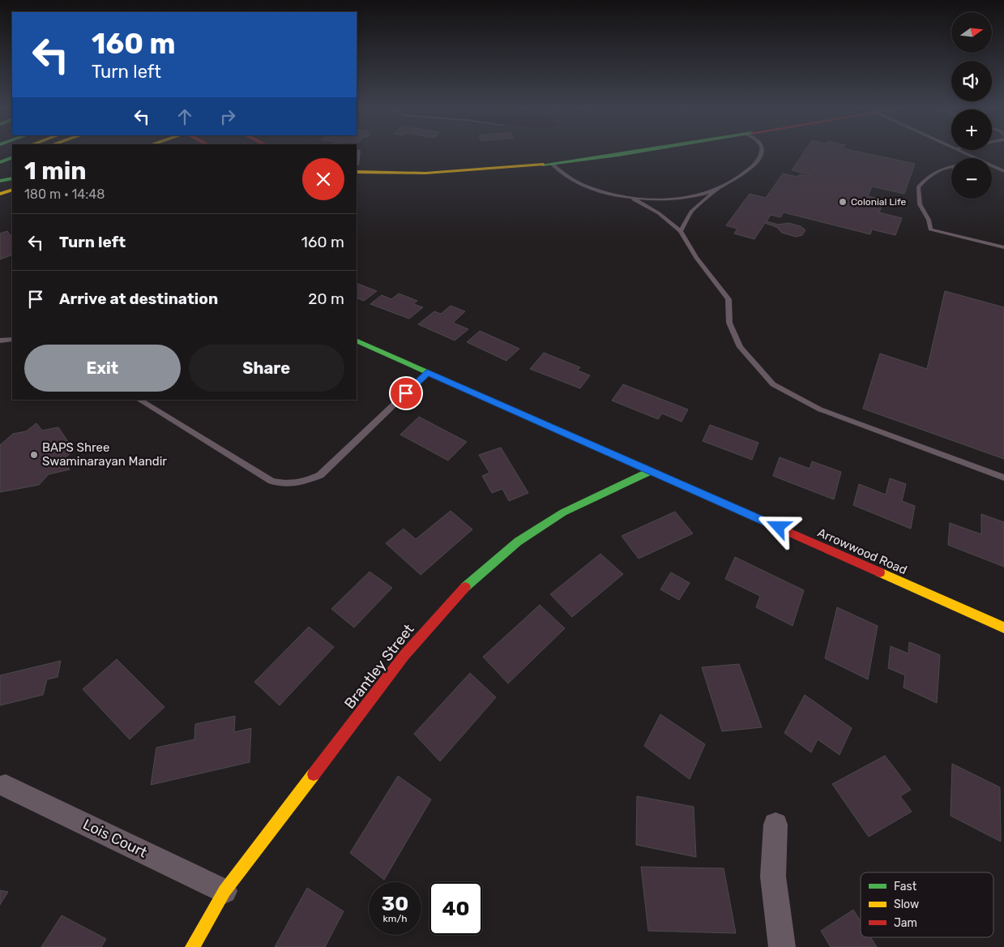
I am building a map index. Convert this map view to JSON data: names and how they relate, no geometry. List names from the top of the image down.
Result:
{
  "streets": {
    "main road": ["Arrowwood Road", "Brantley Street"],
    "street": ["Lois Court"]
  },
  "crossings": [
    ["Arrowwood Road", "Brantley Street"],
    ["Brantley Street", "Lois Court"]
  ],
  "places": ["Colonial Life", "BAPS Shree Swaminarayan Mandir"],
  "legend": ["Fast", "Slow", "Jam"],
  "north": "right",
  "page": {
    "map_buttons": ["+", "−"],
    "turn": ["160 m", "Turn left"],
    "heading": ["1 min", "180 m · 14:48"],
    "list": [
      {
        "name": "Turn left",
        "value": "160 m"
      },
      {
        "name": "Arrive at destination",
        "value": "20 m"
      }
    ],
    "buttons": ["Exit", "Share"],
    "speed": "30 km/h",
    "limit": "40"
  }
}
